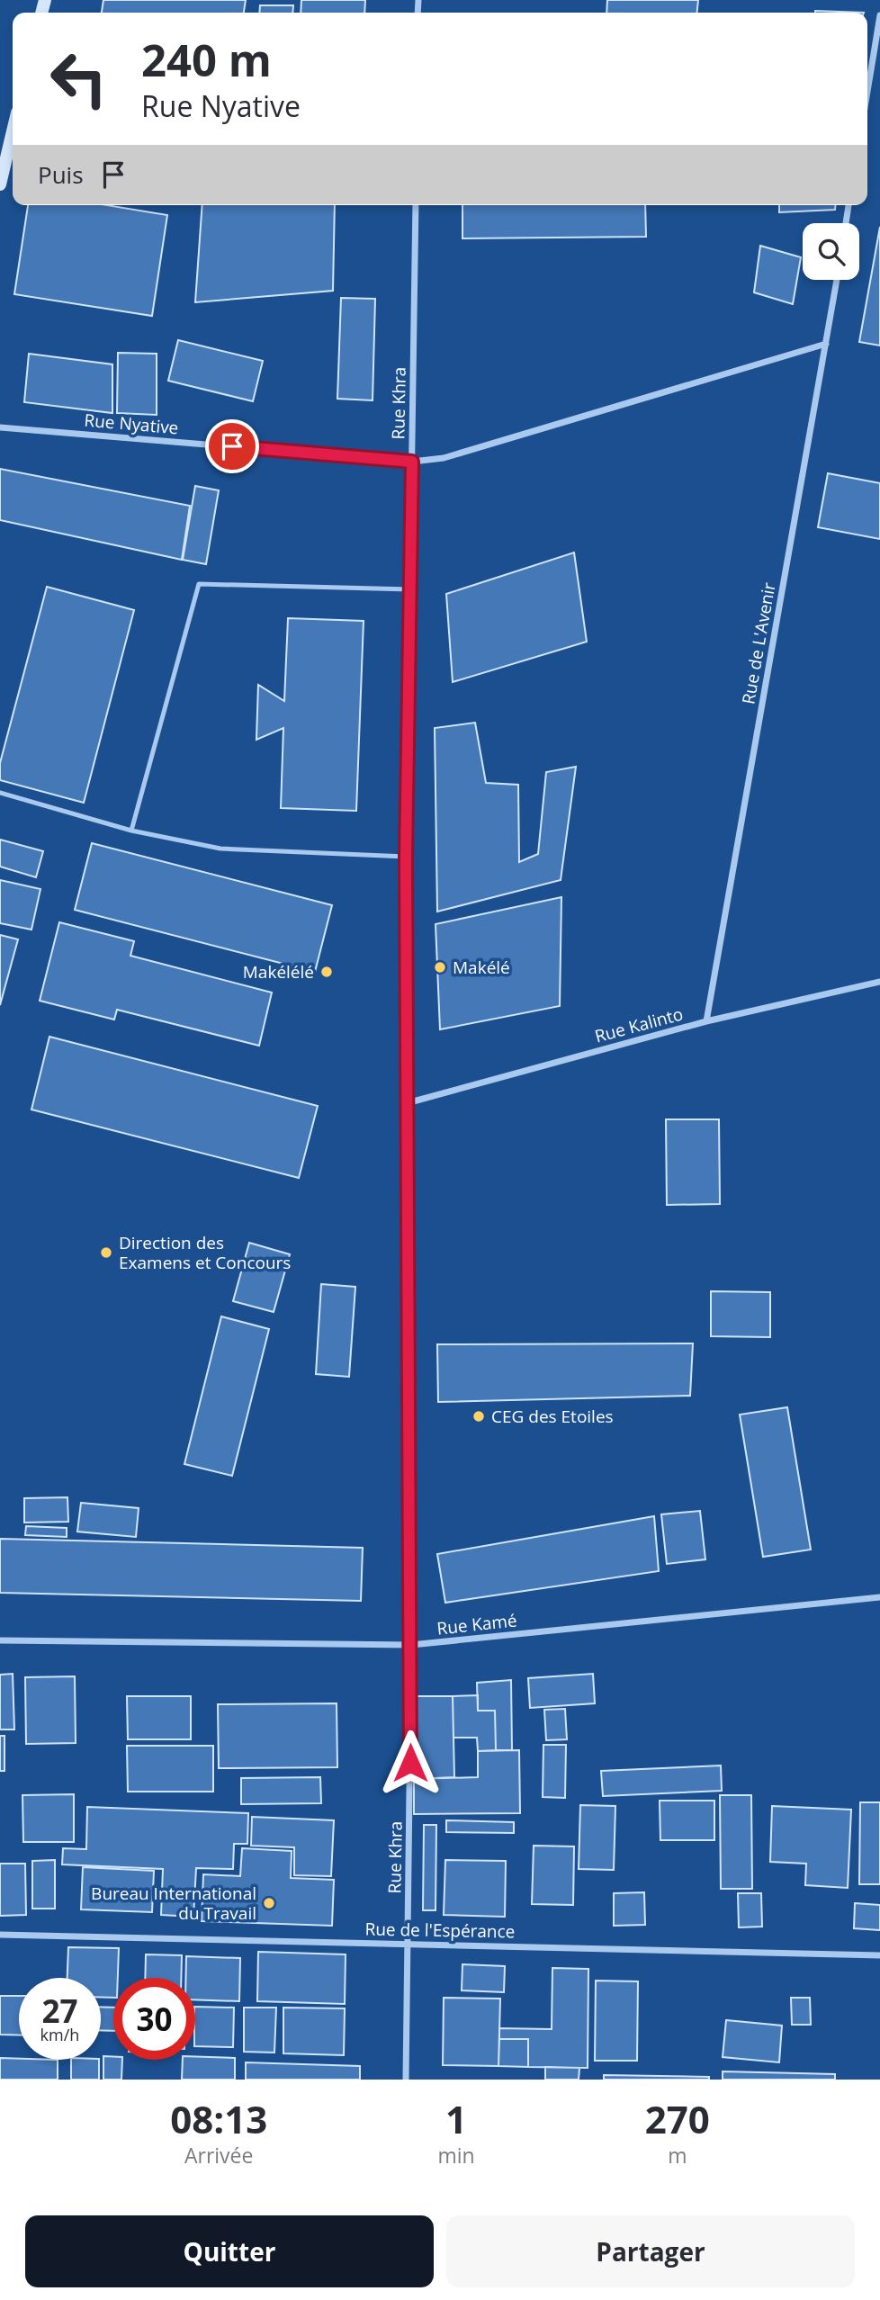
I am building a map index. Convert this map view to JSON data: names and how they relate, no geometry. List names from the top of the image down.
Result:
{
  "streets": {
    "street": [
      "Rue Khra",
      "Rue Nyative",
      "Rue de L'Avenir",
      "Rue Kalinto",
      "Rue Kamé",
      "Rue de l'Espérance"
    ]
  },
  "crossings": [
    ["Rue Khra", "Rue Nyative"],
    ["Rue Khra", "Rue Kalinto"],
    ["Rue Khra", "Rue Kamé"],
    ["Rue Khra", "Rue de l'Espérance"],
    ["Rue Nyative", "Rue de L'Avenir"],
    ["Rue de L'Avenir", "Rue Kalinto"]
  ],
  "places": [
    "Makélé",
    "Makélélé",
    "Direction des Examens et Concours",
    "CEG des Etoiles",
    "Bureau International du Travail"
  ],
  "page": {
    "turn": ["240 m", "Rue Nyative"],
    "then": "Puis",
    "speed": "27 km/h",
    "limit": "30",
    "eta": [
      "08:13",
      "Arrivée",
      "1",
      "min",
      "270",
      "m"
    ],
    "buttons": ["Quitter", "Partager"]
  }
}
